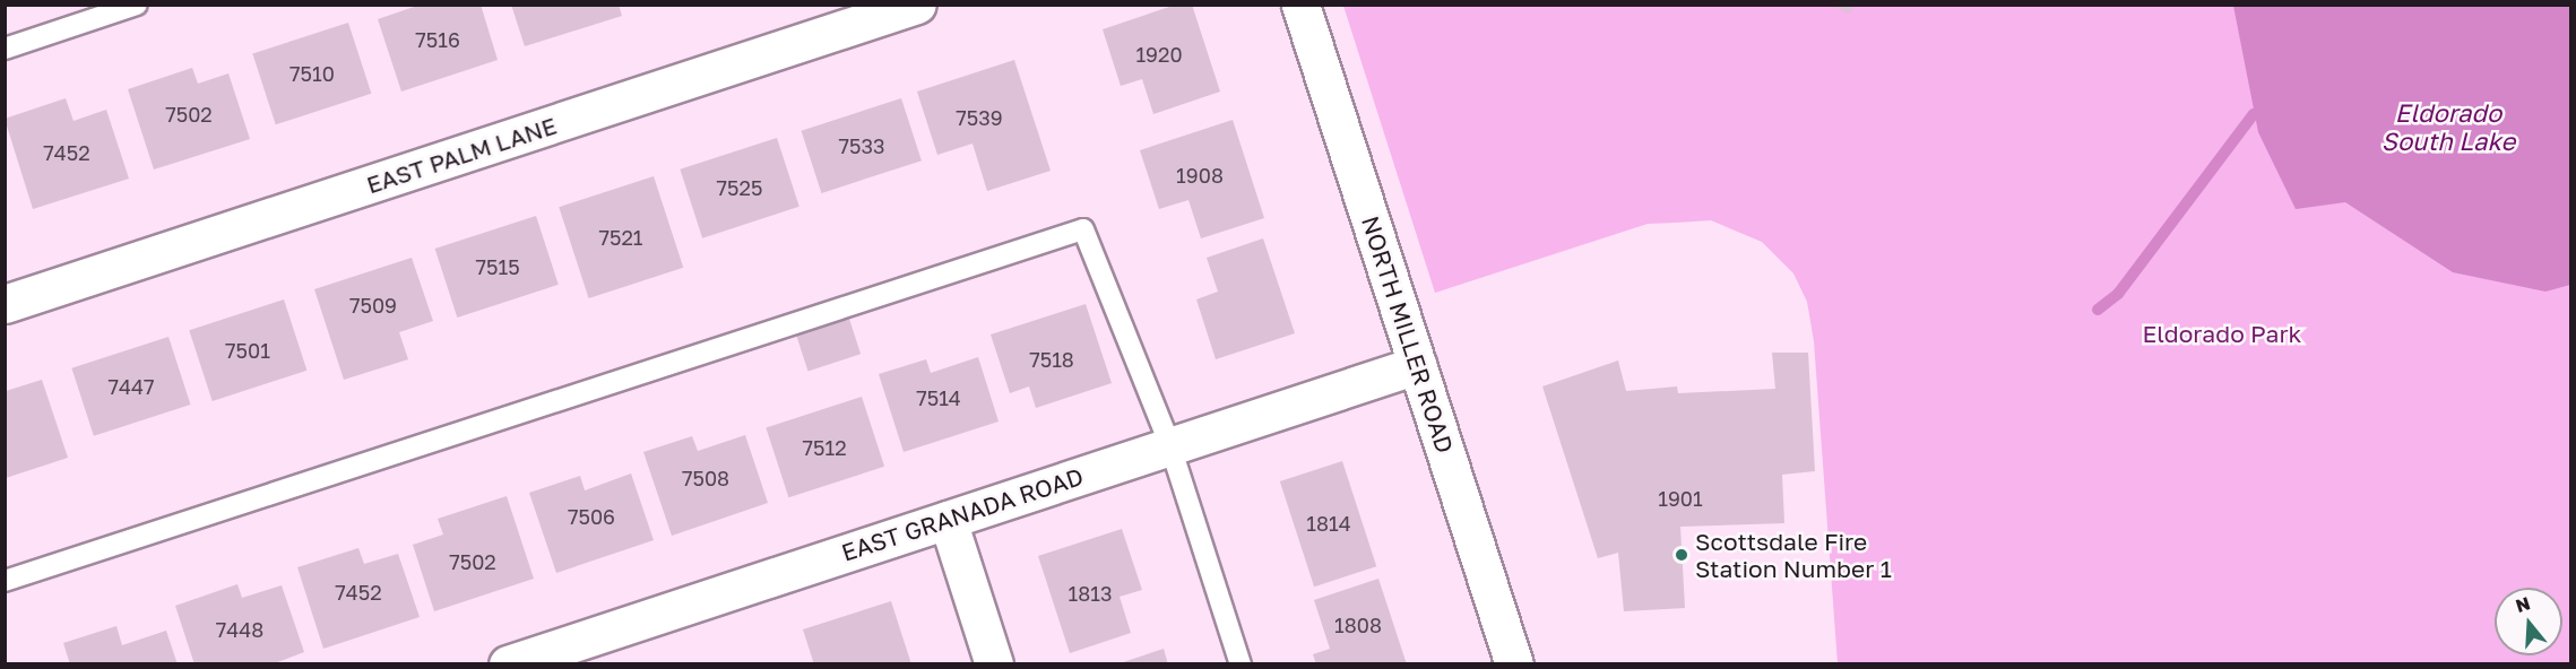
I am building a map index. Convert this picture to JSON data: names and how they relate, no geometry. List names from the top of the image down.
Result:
{
  "streets": {
    "street": ["EAST PALM LANE", "NORTH MILLER ROAD", "EAST GRANADA ROAD"]
  },
  "crossings": [
    ["NORTH MILLER ROAD", "EAST GRANADA ROAD"]
  ],
  "water": ["Eldorado South Lake"],
  "parks": ["Eldorado Park"],
  "places": ["Scottsdale Fire Station Number 1"],
  "house_numbers": [
    "7516",
    "1920",
    "7510",
    "7502",
    "7539",
    "7533",
    "7452",
    "1908",
    "7525",
    "7521",
    "7515",
    "7509",
    "7501",
    "7518",
    "7447",
    "7514",
    "7512",
    "7508",
    "1901",
    "7506",
    "1814",
    "7502",
    "7452",
    "1813",
    "1808",
    "7448"
  ],
  "north": "top"
}
